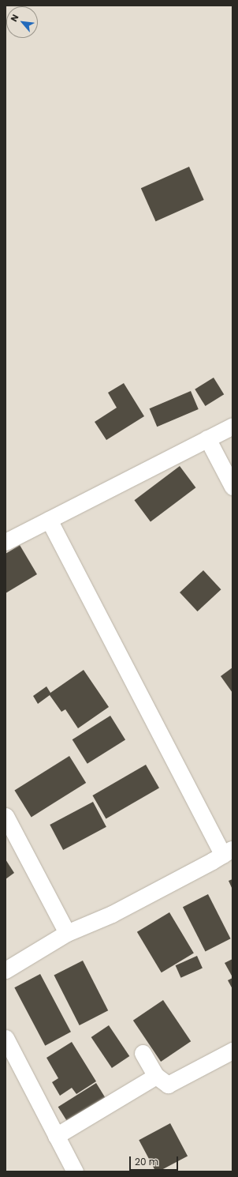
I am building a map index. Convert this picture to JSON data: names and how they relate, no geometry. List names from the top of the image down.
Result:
{
  "scale_bar": "20 m",
  "north": "top left"
}
